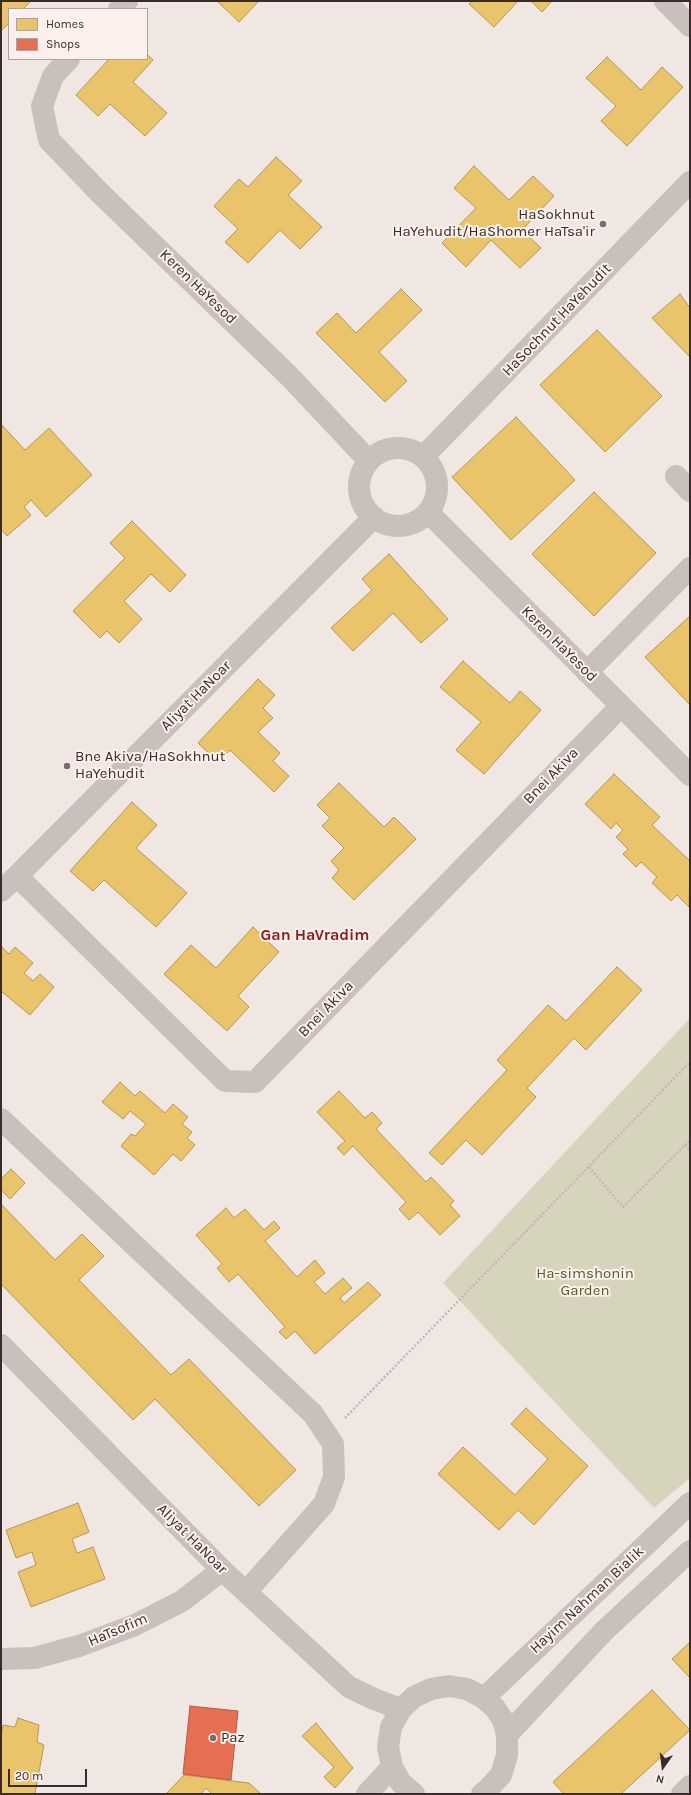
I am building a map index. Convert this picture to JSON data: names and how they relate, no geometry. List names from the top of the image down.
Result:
{
  "streets": {
    "street": [
      "Keren HaYesod",
      "HaSochnut HaYehudit",
      "Aliyat HaNoar",
      "Bnei Akiva",
      "Hayim Nahman Bialik",
      "HaTsofim"
    ]
  },
  "crossings": [
    ["Keren HaYesod", "HaSochnut HaYehudit"],
    ["Keren HaYesod", "Aliyat HaNoar"],
    ["Keren HaYesod", "Bnei Akiva"],
    ["HaSochnut HaYehudit", "Aliyat HaNoar"],
    ["Aliyat HaNoar", "Bnei Akiva"],
    ["Aliyat HaNoar", "HaTsofim"]
  ],
  "districts": ["Gan HaVradim"],
  "parks": ["Ha-simshonin Garden"],
  "places": ["HaSokhnut HaYehudit/HaShomer HaTsa'ir", "Bne Akiva/HaSokhnut HaYehudit", "Paz"],
  "legend": ["Homes", "Shops"],
  "scale_bar": "20 m",
  "north": "bottom"
}
